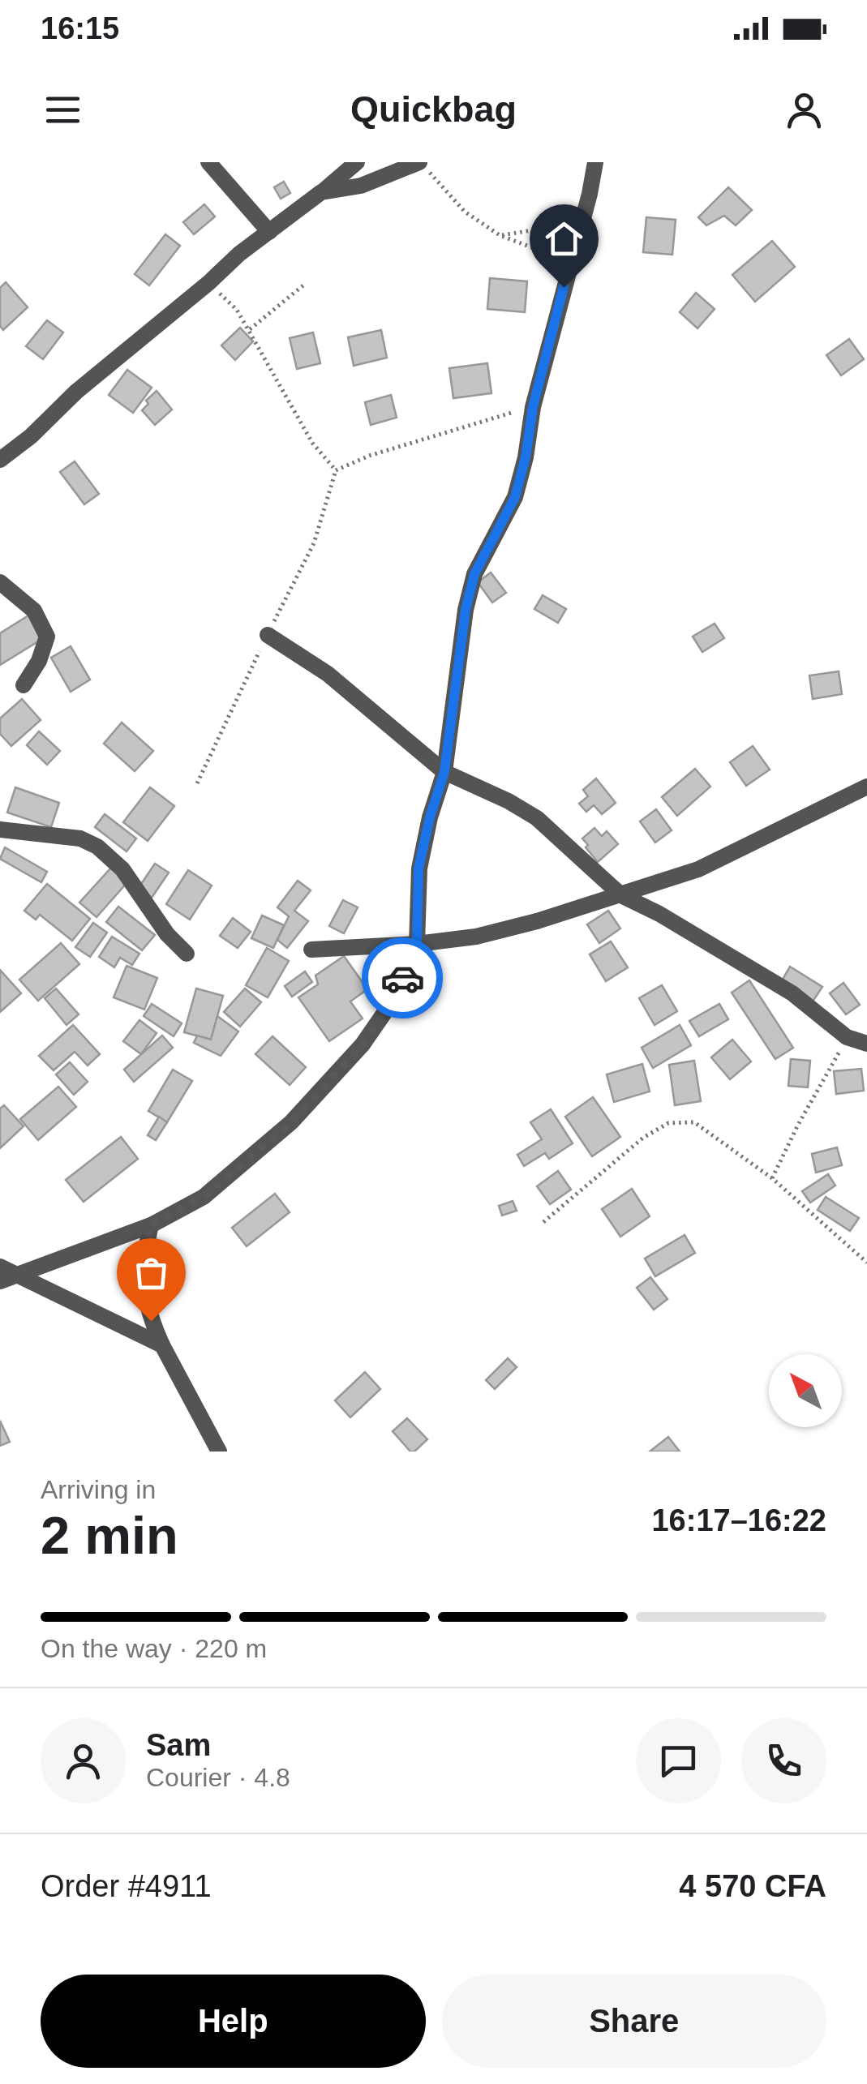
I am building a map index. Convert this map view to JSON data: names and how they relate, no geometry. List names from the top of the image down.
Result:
{
  "north": "top left",
  "page": {
    "status": "16:15",
    "header": "Quickbag",
    "heading": ["2 min", "Arriving in", "16:17–16:22"],
    "panel": [
      "Sam",
      "Courier · 4.8",
      "Order #4911",
      "4 570 CFA"
    ],
    "bar": "On the way · 220 m",
    "buttons": ["Help", "Share"]
  }
}
